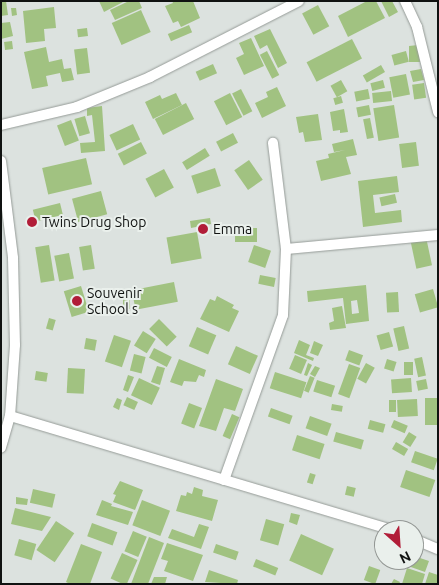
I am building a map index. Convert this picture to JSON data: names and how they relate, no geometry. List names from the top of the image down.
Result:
{
  "places": ["Twins Drug Shop", "Emma", "Souvenir School s"],
  "north": "bottom right"
}
